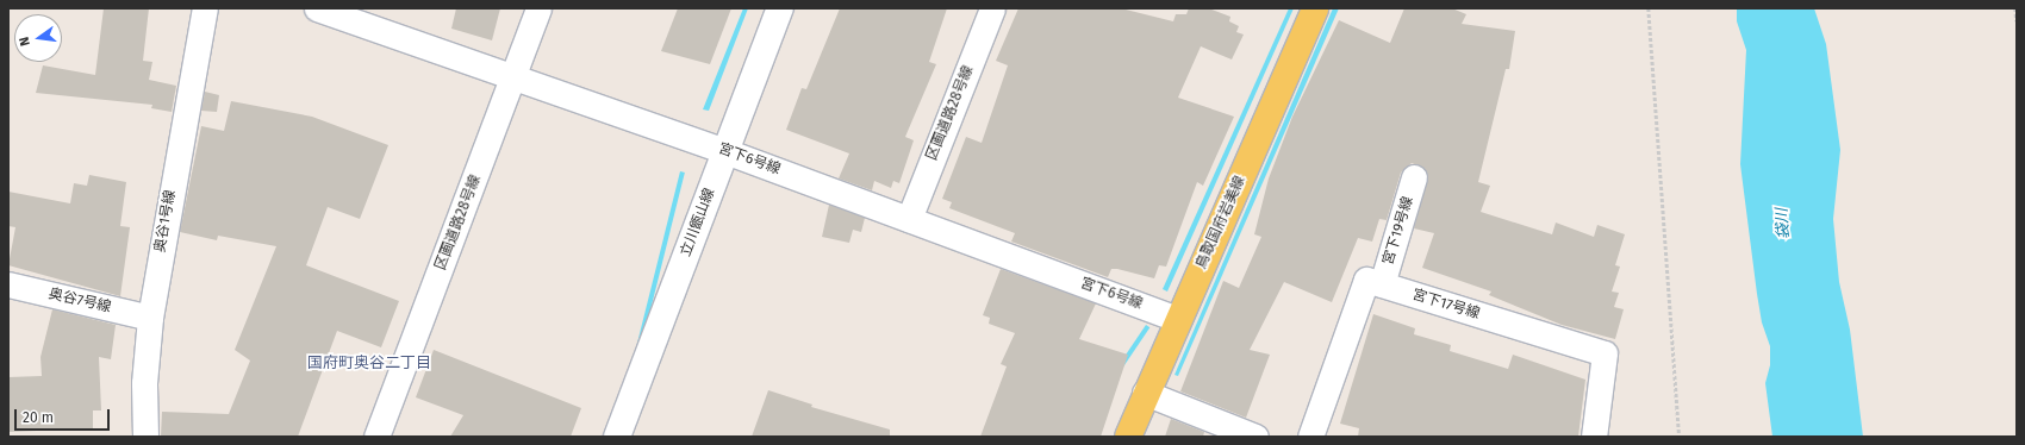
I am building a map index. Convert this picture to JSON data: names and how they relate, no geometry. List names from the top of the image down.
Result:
{
  "streets": {
    "main road": ["鳥取国府岩美線"],
    "street": [
      "区画道路28号線",
      "宮下6号線",
      "奥谷1号線",
      "立川甑山線",
      "宮下19号線",
      "奥谷7号線",
      "宮下17号線"
    ]
  },
  "crossings": [
    ["区画道路28号線", "宮下6号線"],
    ["宮下6号線", "立川甑山線"],
    ["宮下6号線", "鳥取国府岩美線"],
    ["奥谷1号線", "奥谷7号線"],
    ["宮下19号線", "宮下17号線"]
  ],
  "districts": ["国府町奥谷二丁目"],
  "water": ["袋川"],
  "scale_bar": "20 m",
  "north": "left"
}
